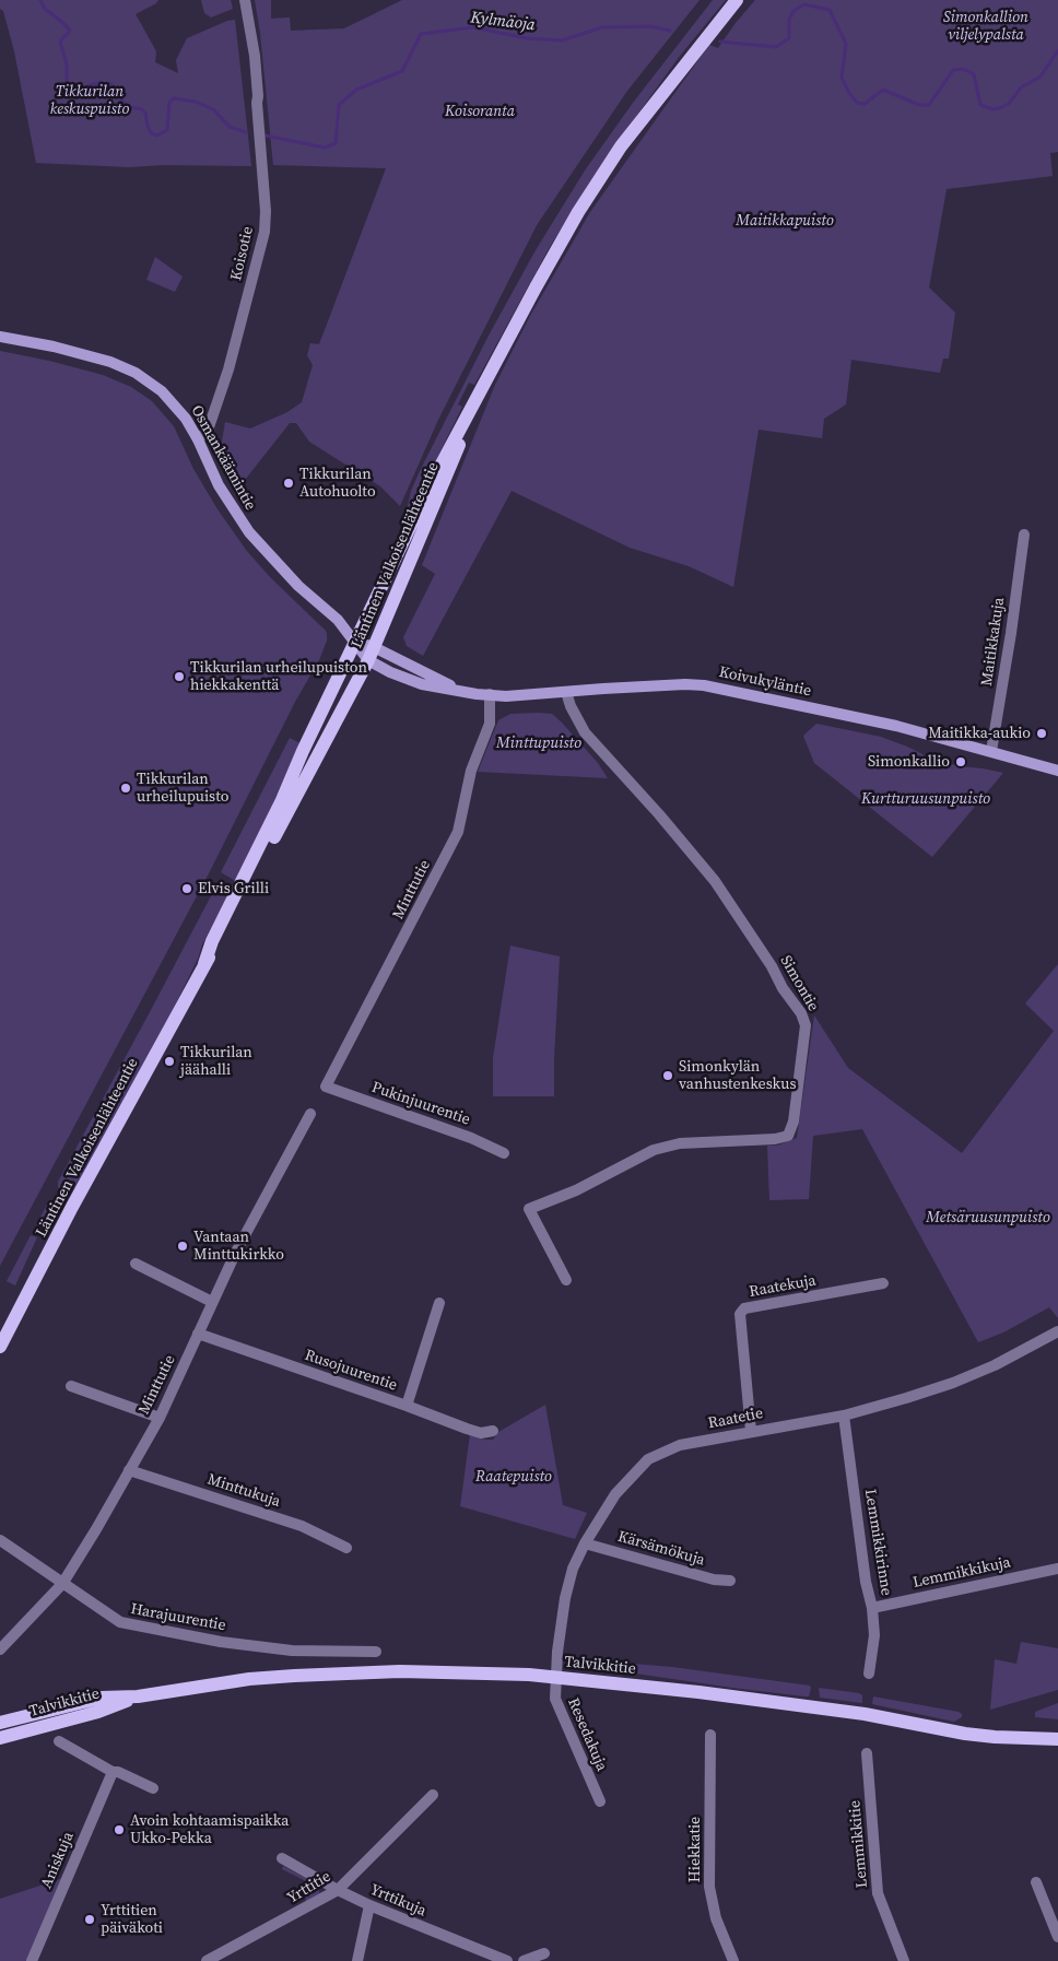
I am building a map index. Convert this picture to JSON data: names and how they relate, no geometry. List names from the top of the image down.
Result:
{
  "streets": {
    "main road": [
      "Osmankäämintie",
      "Läntinen Valkoisenlähteentie",
      "Koivukyläntie",
      "Talvikkitie"
    ],
    "street": [
      "Koisotie",
      "Maitikkakuja",
      "Minttutie",
      "Simontie",
      "Pukinjuurentie",
      "Raatekuja",
      "Rusojuurentie",
      "Raatetie",
      "Minttukuja",
      "Lemmikkirinne",
      "Kärsämökuja",
      "Lemmikkikuja",
      "Harajuurentie",
      "Resedakuja",
      "Lemmikkitie",
      "Hiekkatie",
      "Aniskuja",
      "Yrttitie",
      "Yrttikuja"
    ]
  },
  "crossings": [
    ["Koisotie", "Osmankäämintie"],
    ["Osmankäämintie", "Läntinen Valkoisenlähteentie"],
    ["Osmankäämintie", "Koivukyläntie"],
    ["Läntinen Valkoisenlähteentie", "Koivukyläntie"],
    ["Maitikkakuja", "Koivukyläntie"],
    ["Koivukyläntie", "Minttutie"],
    ["Koivukyläntie", "Simontie"],
    ["Minttutie", "Pukinjuurentie"],
    ["Minttutie", "Rusojuurentie"],
    ["Minttutie", "Minttukuja"],
    ["Minttutie", "Harajuurentie"],
    ["Raatekuja", "Raatetie"],
    ["Raatetie", "Lemmikkirinne"],
    ["Raatetie", "Kärsämökuja"],
    ["Raatetie", "Talvikkitie"],
    ["Raatetie", "Resedakuja"],
    ["Lemmikkirinne", "Lemmikkikuja"],
    ["Talvikkitie", "Resedakuja"],
    ["Yrttitie", "Yrttikuja"]
  ],
  "water": ["Kylmäoja"],
  "parks": [
    "Simonkallion viljelypalsta",
    "Tikkurilan keskuspuisto",
    "Koisoranta",
    "Maitikkapuisto",
    "Minttupuisto",
    "Kurtturuusunpuisto",
    "Metsäruusunpuisto",
    "Raatepuisto"
  ],
  "places": [
    "Tikkurilan Autohuolto",
    "Tikkurilan urheilupuiston hiekkakenttä",
    "Maitikka-aukio",
    "Simonkallio",
    "Tikkurilan urheilupuisto",
    "Elvis Grilli",
    "Tikkurilan jäähalli",
    "Simonkylän vanhustenkeskus",
    "Vantaan Minttukirkko",
    "Avoin kohtaamispaikka Ukko-Pekka",
    "Yrttitien päiväkoti"
  ]
}
